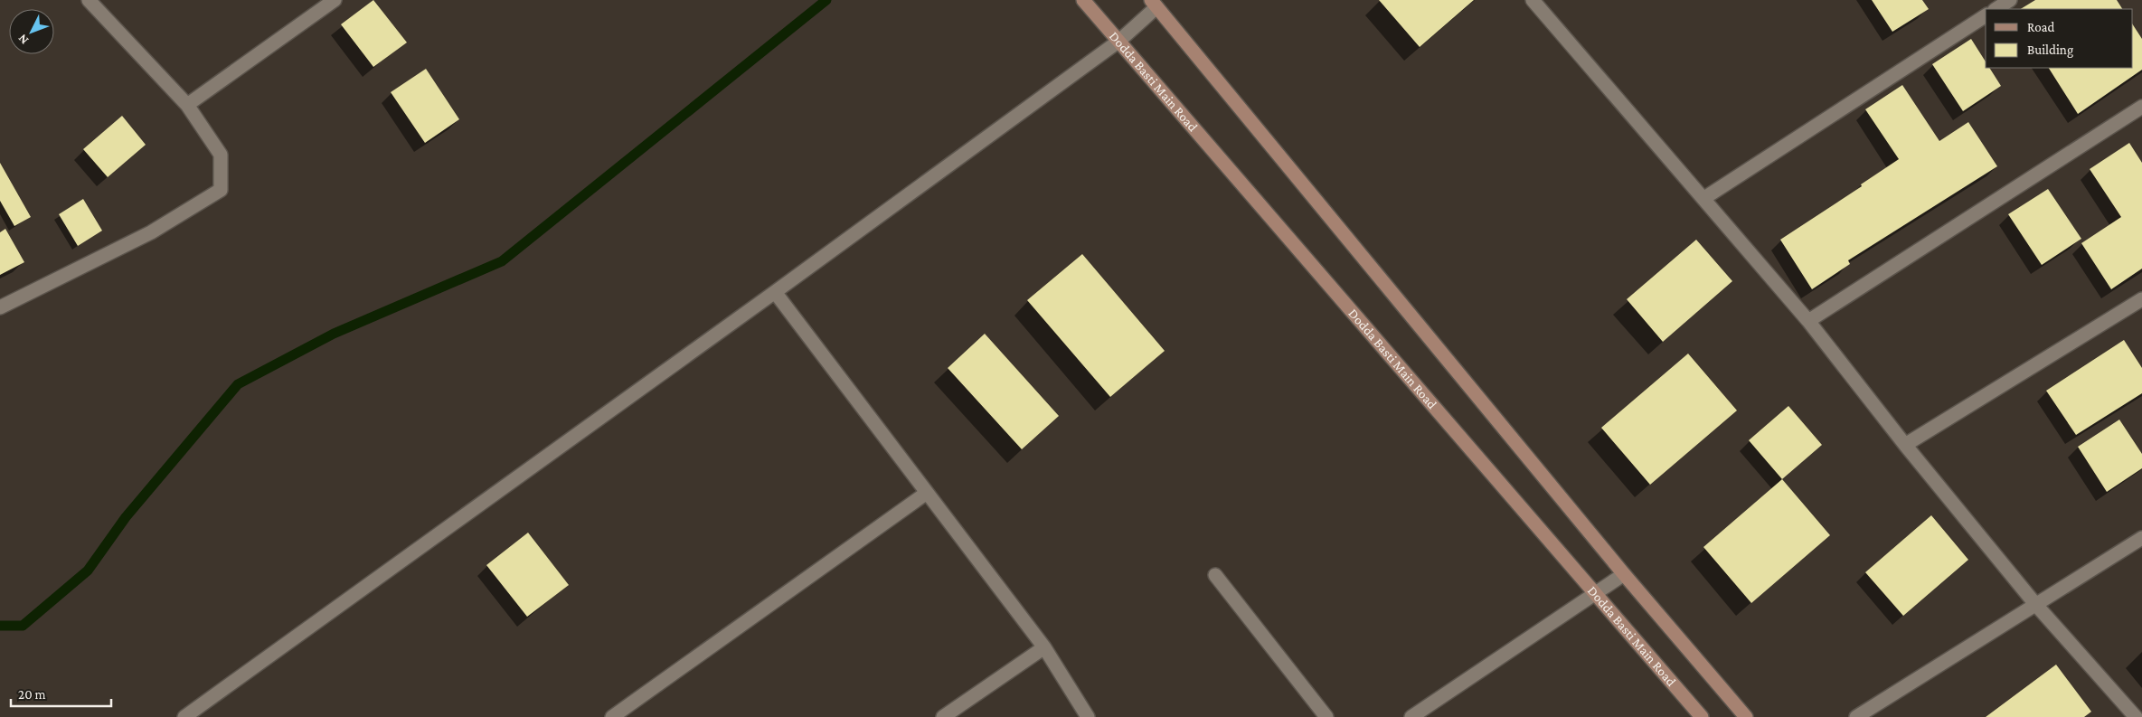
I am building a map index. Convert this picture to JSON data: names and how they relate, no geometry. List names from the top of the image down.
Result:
{
  "streets": {
    "street": ["Dodda Basti Main Road"]
  },
  "legend": ["Road", "Building"],
  "scale_bar": "20 m",
  "north": "bottom left"
}
